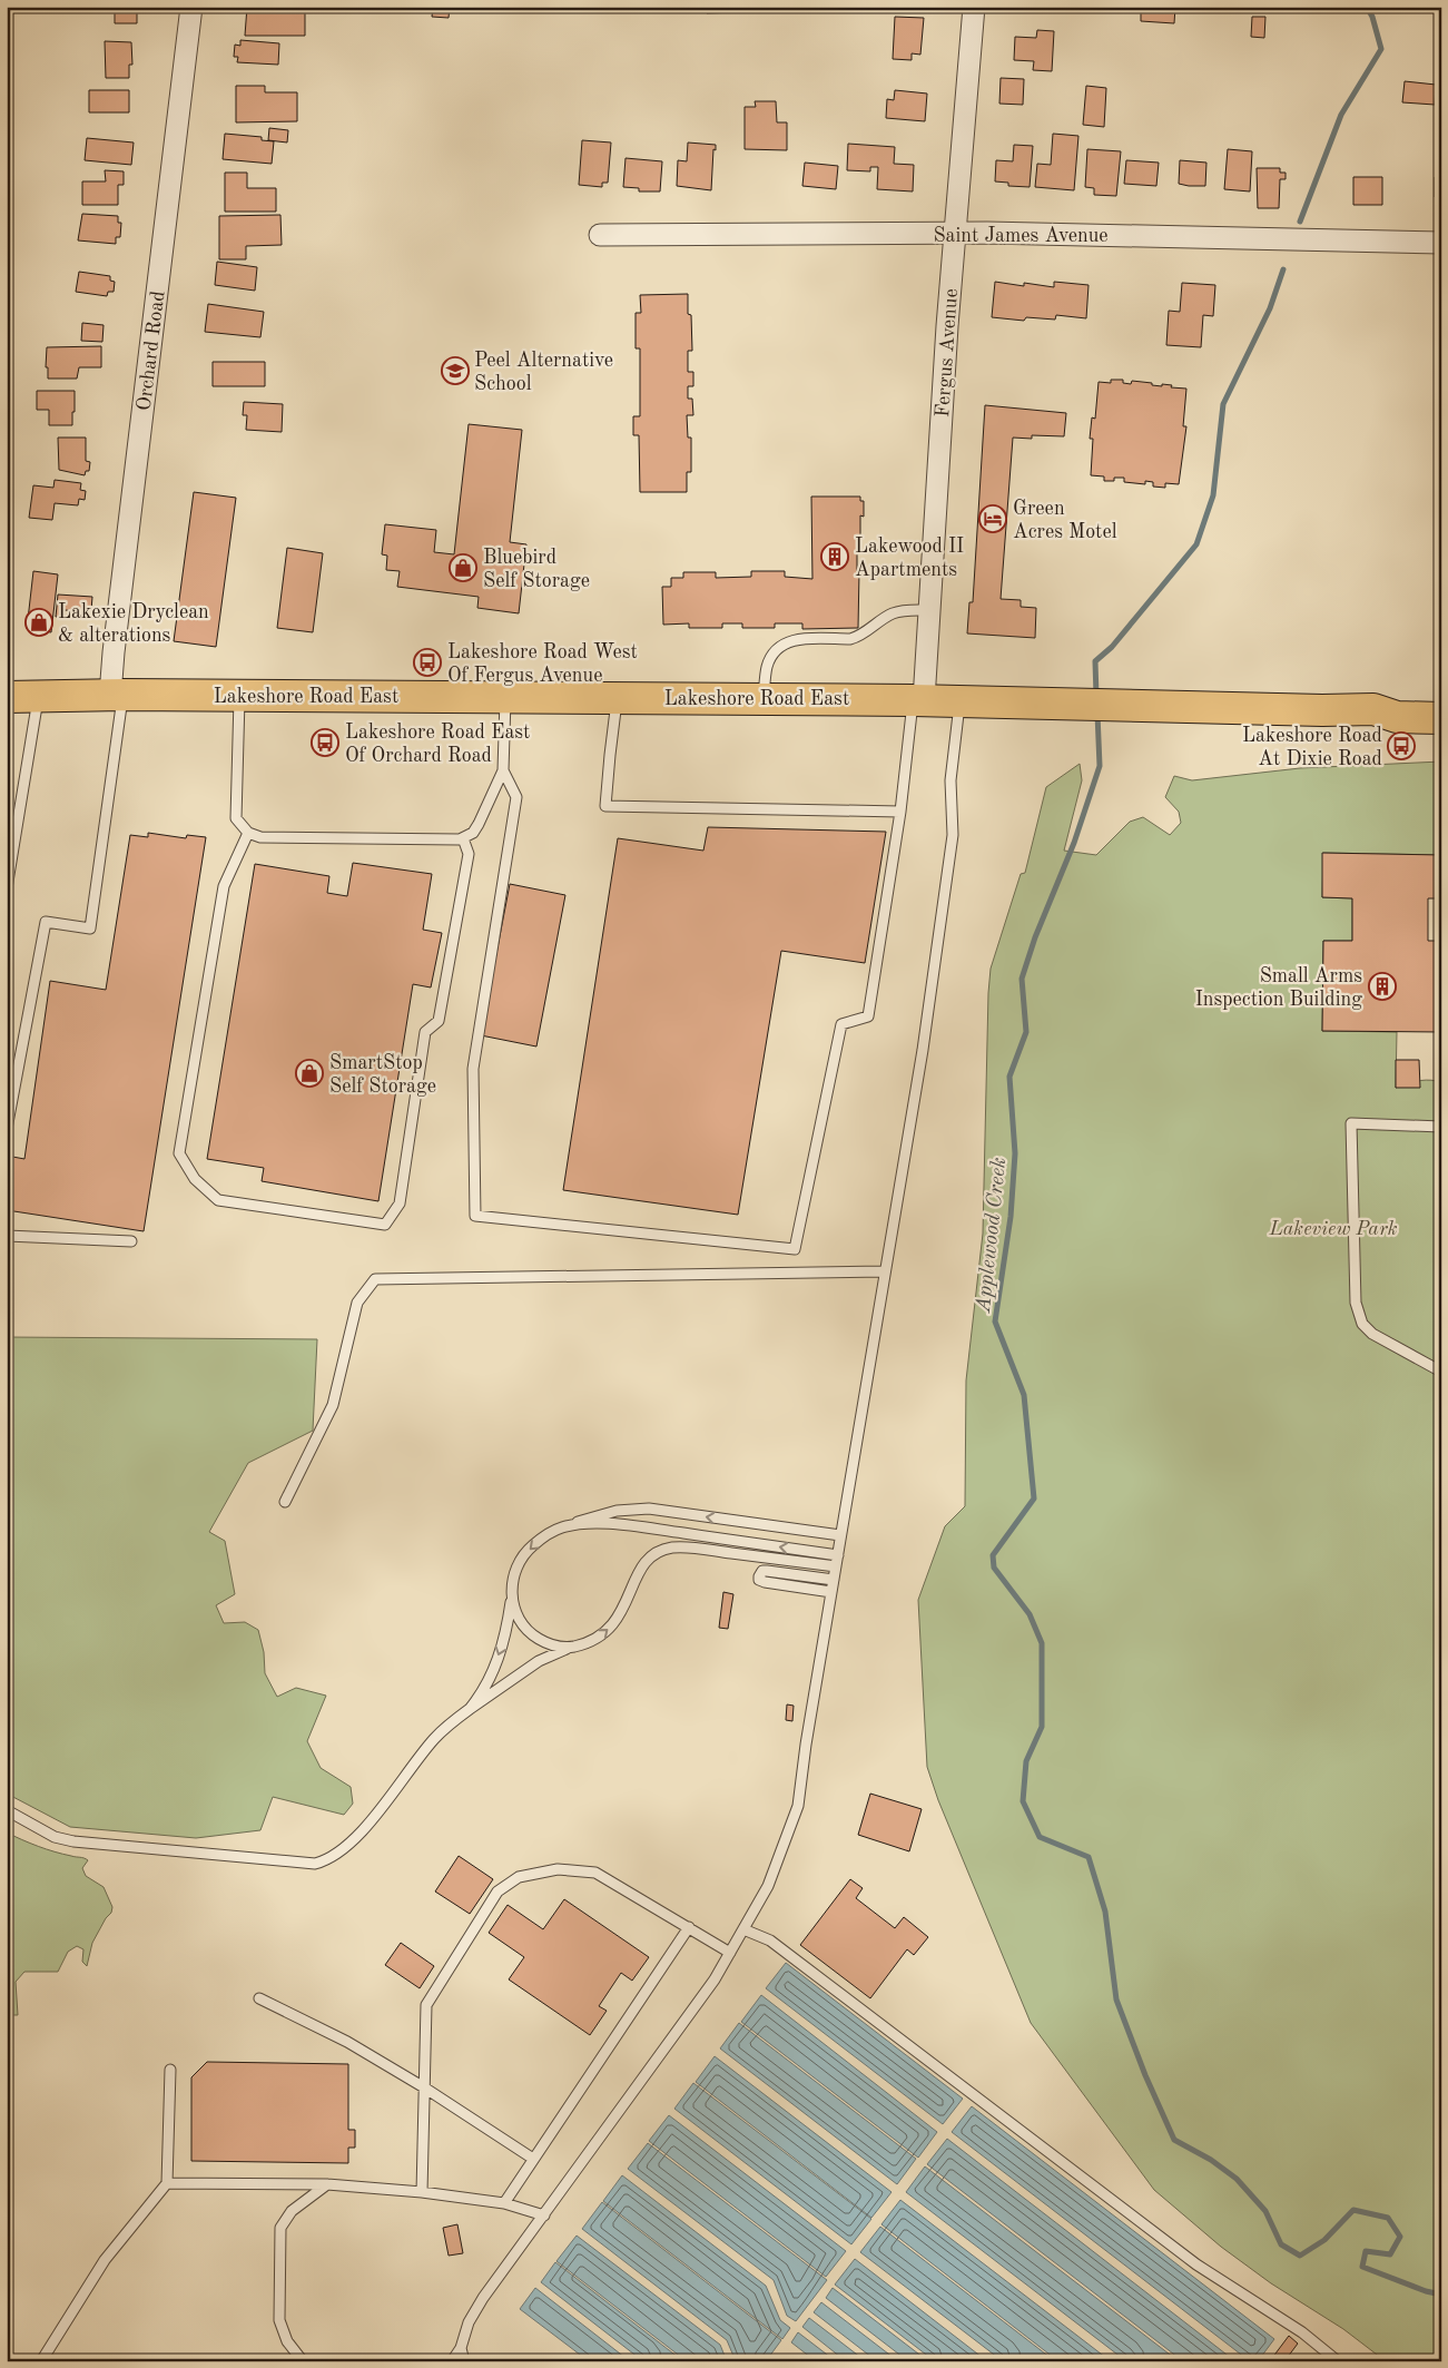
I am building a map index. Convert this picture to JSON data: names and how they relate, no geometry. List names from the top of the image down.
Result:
{
  "streets": {
    "main road": ["Lakeshore Road East"],
    "street": ["Saint James Avenue", "Orchard Road", "Fergus Avenue"]
  },
  "crossings": [
    ["Saint James Avenue", "Fergus Avenue"],
    ["Orchard Road", "Lakeshore Road East"],
    ["Fergus Avenue", "Lakeshore Road East"]
  ],
  "water": ["Applewood Creek"],
  "parks": ["Lakeview Park"],
  "places": {
    "school or university": ["Peel Alternative School"],
    "hotel": ["Green Acres Motel"],
    "building": ["Lakewood II Apartments", "Small Arms Inspection Building"],
    "shop": ["Bluebird Self Storage", "Lakexie Dryclean & alterations", "SmartStop Self Storage"],
    "bus stop": ["Lakeshore Road West Of Fergus Avenue", "Lakeshore Road East Of Orchard Road", "Lakeshore Road At Dixie Road"]
  }
}
